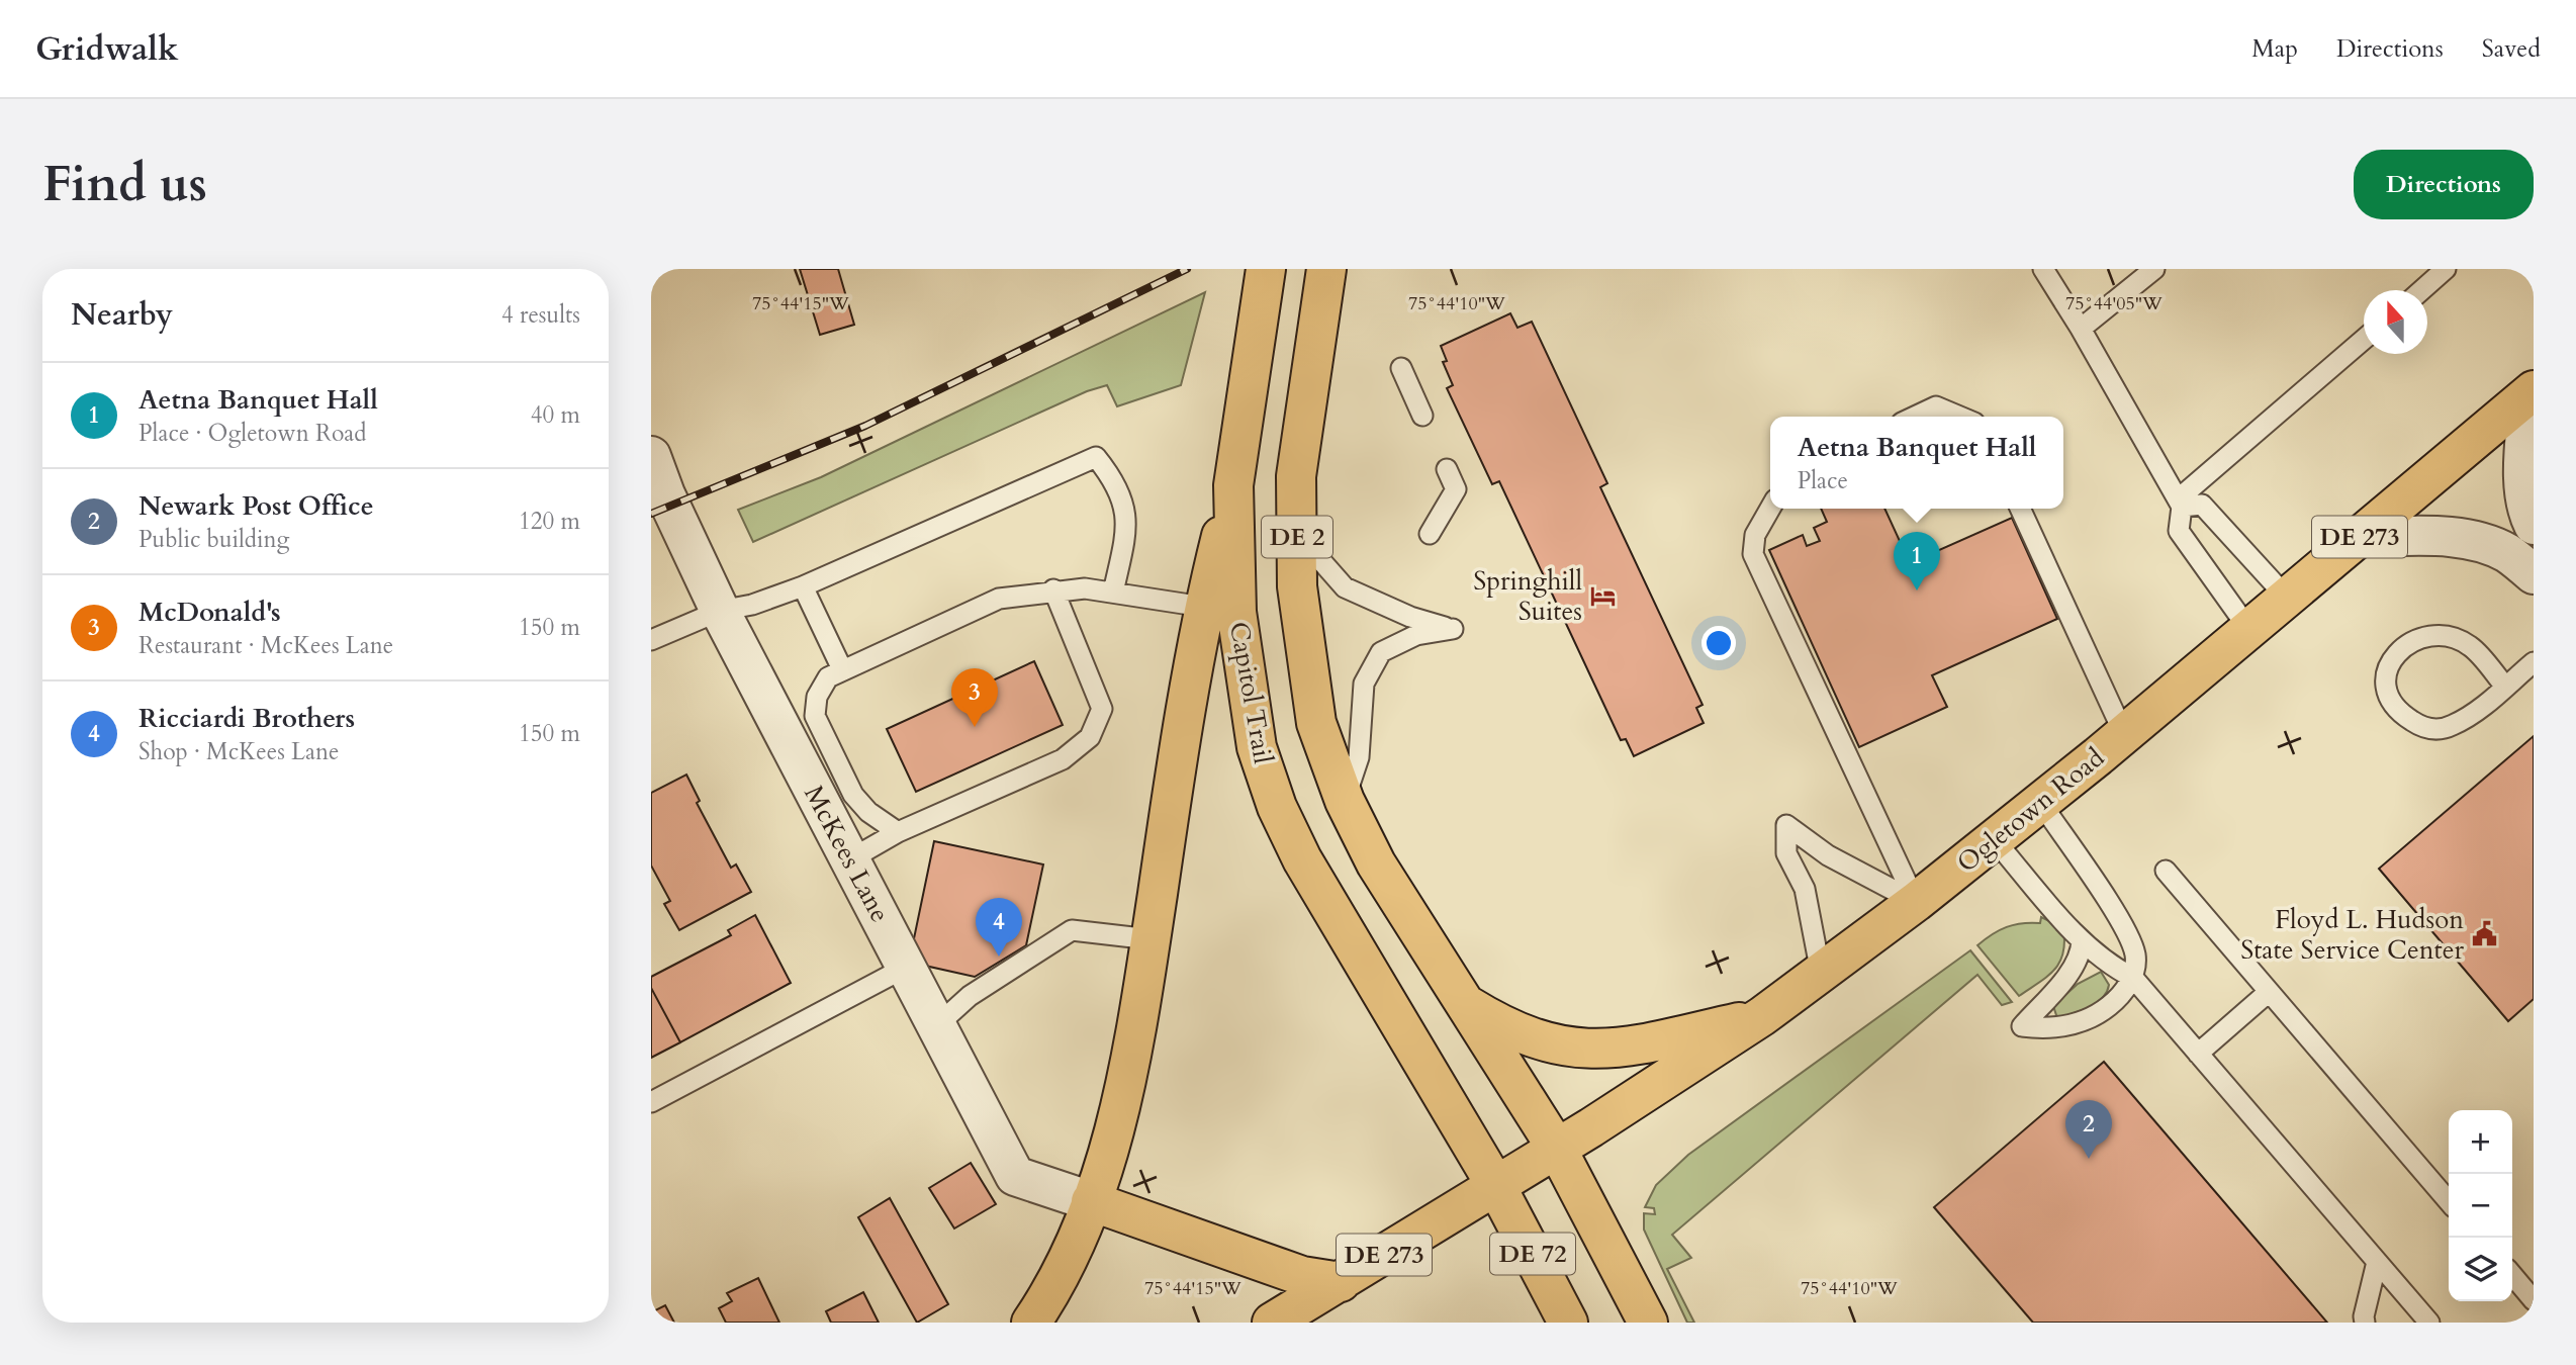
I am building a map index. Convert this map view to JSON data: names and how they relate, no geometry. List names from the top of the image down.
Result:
{
  "streets": {
    "main road": [
      "DE 2",
      "DE 273",
      "Capitol Trail",
      "Ogletown Road",
      "DE 72"
    ],
    "street": ["McKees Lane"]
  },
  "crossings": [
    ["DE 2", "Ogletown Road"],
    ["DE 2", "DE 72"],
    ["DE 273", "Capitol Trail"],
    ["DE 273", "Ogletown Road"],
    ["DE 273", "DE 72"],
    ["Capitol Trail", "Ogletown Road"],
    ["Capitol Trail", "DE 72"],
    ["Ogletown Road", "DE 72"]
  ],
  "places": {
    "hotel": ["Springhill Suites"],
    "public building": ["Floyd L. Hudson State Service Center"]
  },
  "north": "top",
  "page": {
    "header": "Gridwalk",
    "nav": ["Map", "Directions", "Saved"],
    "buttons": "Directions",
    "title": "Find us",
    "heading": ["Nearby", "4 results"],
    "list": [
      {
        "mark": "1",
        "name": "Aetna Banquet Hall",
        "note": "Place · Ogletown Road",
        "value": "40 m"
      },
      {
        "mark": "2",
        "name": "Newark Post Office",
        "note": "Public building",
        "value": "120 m"
      },
      {
        "mark": "3",
        "name": "McDonald's",
        "note": "Restaurant · McKees Lane",
        "value": "150 m"
      },
      {
        "mark": "4",
        "name": "Ricciardi Brothers",
        "note": "Shop · McKees Lane",
        "value": "150 m"
      }
    ],
    "popup": ["Aetna Banquet Hall", "Place"],
    "pins": [
      "1",
      "3",
      "4",
      "2"
    ],
    "map_buttons": ["+", "−"]
  },
  "coordinates": ["75°44'15\"W", "75°44'10\"W", "75°44'05\"W"]
}
